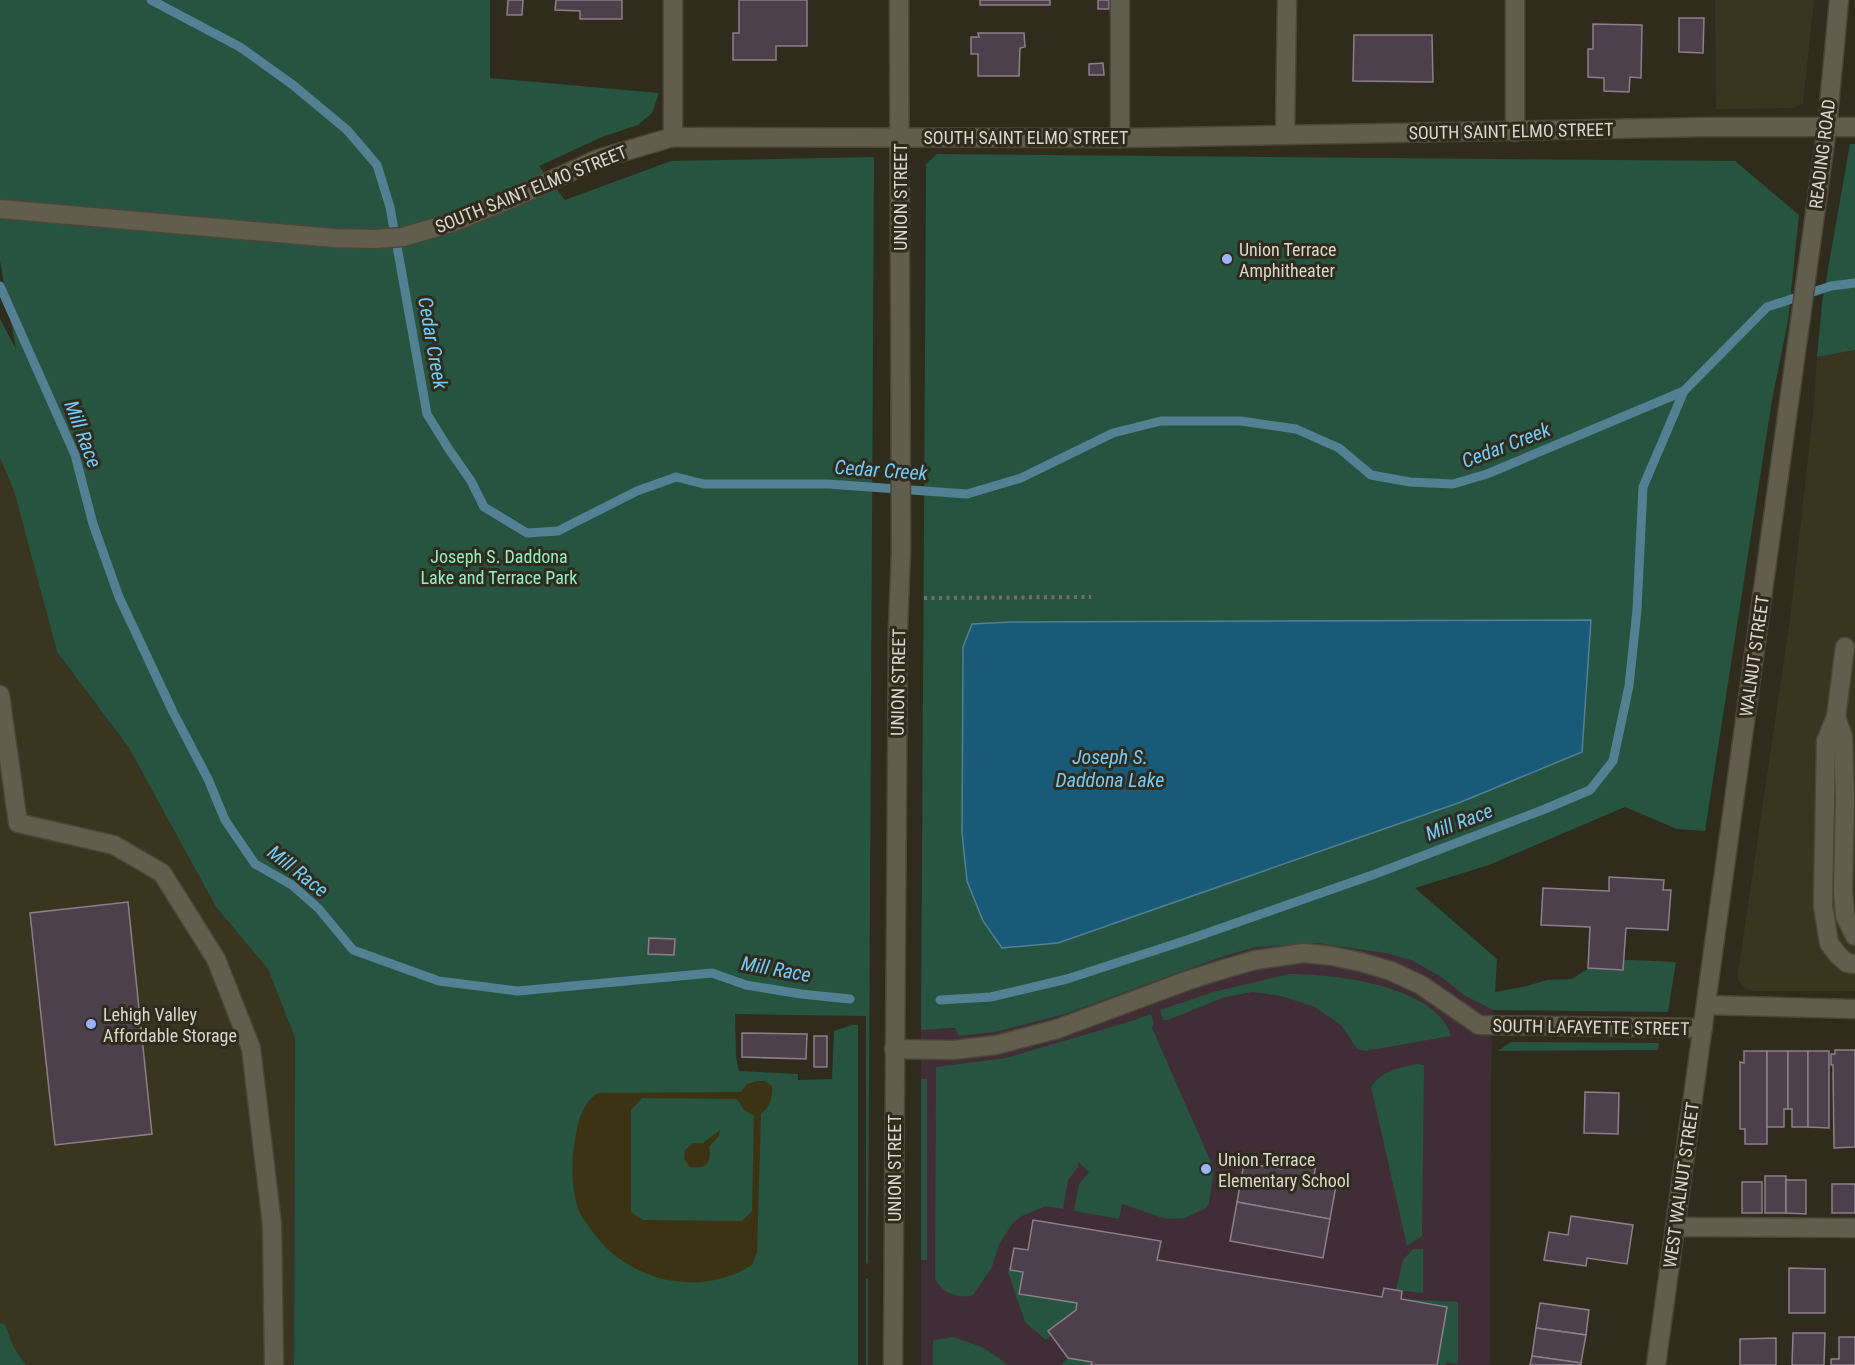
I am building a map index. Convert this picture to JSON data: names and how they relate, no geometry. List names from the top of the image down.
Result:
{
  "streets": {
    "street": [
      "SOUTH SAINT ELMO STREET",
      "READING ROAD",
      "UNION STREET",
      "WALNUT STREET",
      "SOUTH LAFAYETTE STREET",
      "WEST WALNUT STREET"
    ]
  },
  "crossings": [
    ["SOUTH SAINT ELMO STREET", "READING ROAD"],
    ["SOUTH SAINT ELMO STREET", "UNION STREET"],
    ["READING ROAD", "WALNUT STREET"],
    ["UNION STREET", "SOUTH LAFAYETTE STREET"],
    ["WALNUT STREET", "SOUTH LAFAYETTE STREET"],
    ["WALNUT STREET", "WEST WALNUT STREET"],
    ["SOUTH LAFAYETTE STREET", "WEST WALNUT STREET"]
  ],
  "water": ["Cedar Creek", "Mill Race", "Joseph S. Daddona Lake"],
  "parks": ["Joseph S. Daddona Lake and Terrace Park"],
  "places": ["Union Terrace Amphitheater", "Lehigh Valley Affordable Storage", "Union Terrace Elementary School"]
}
